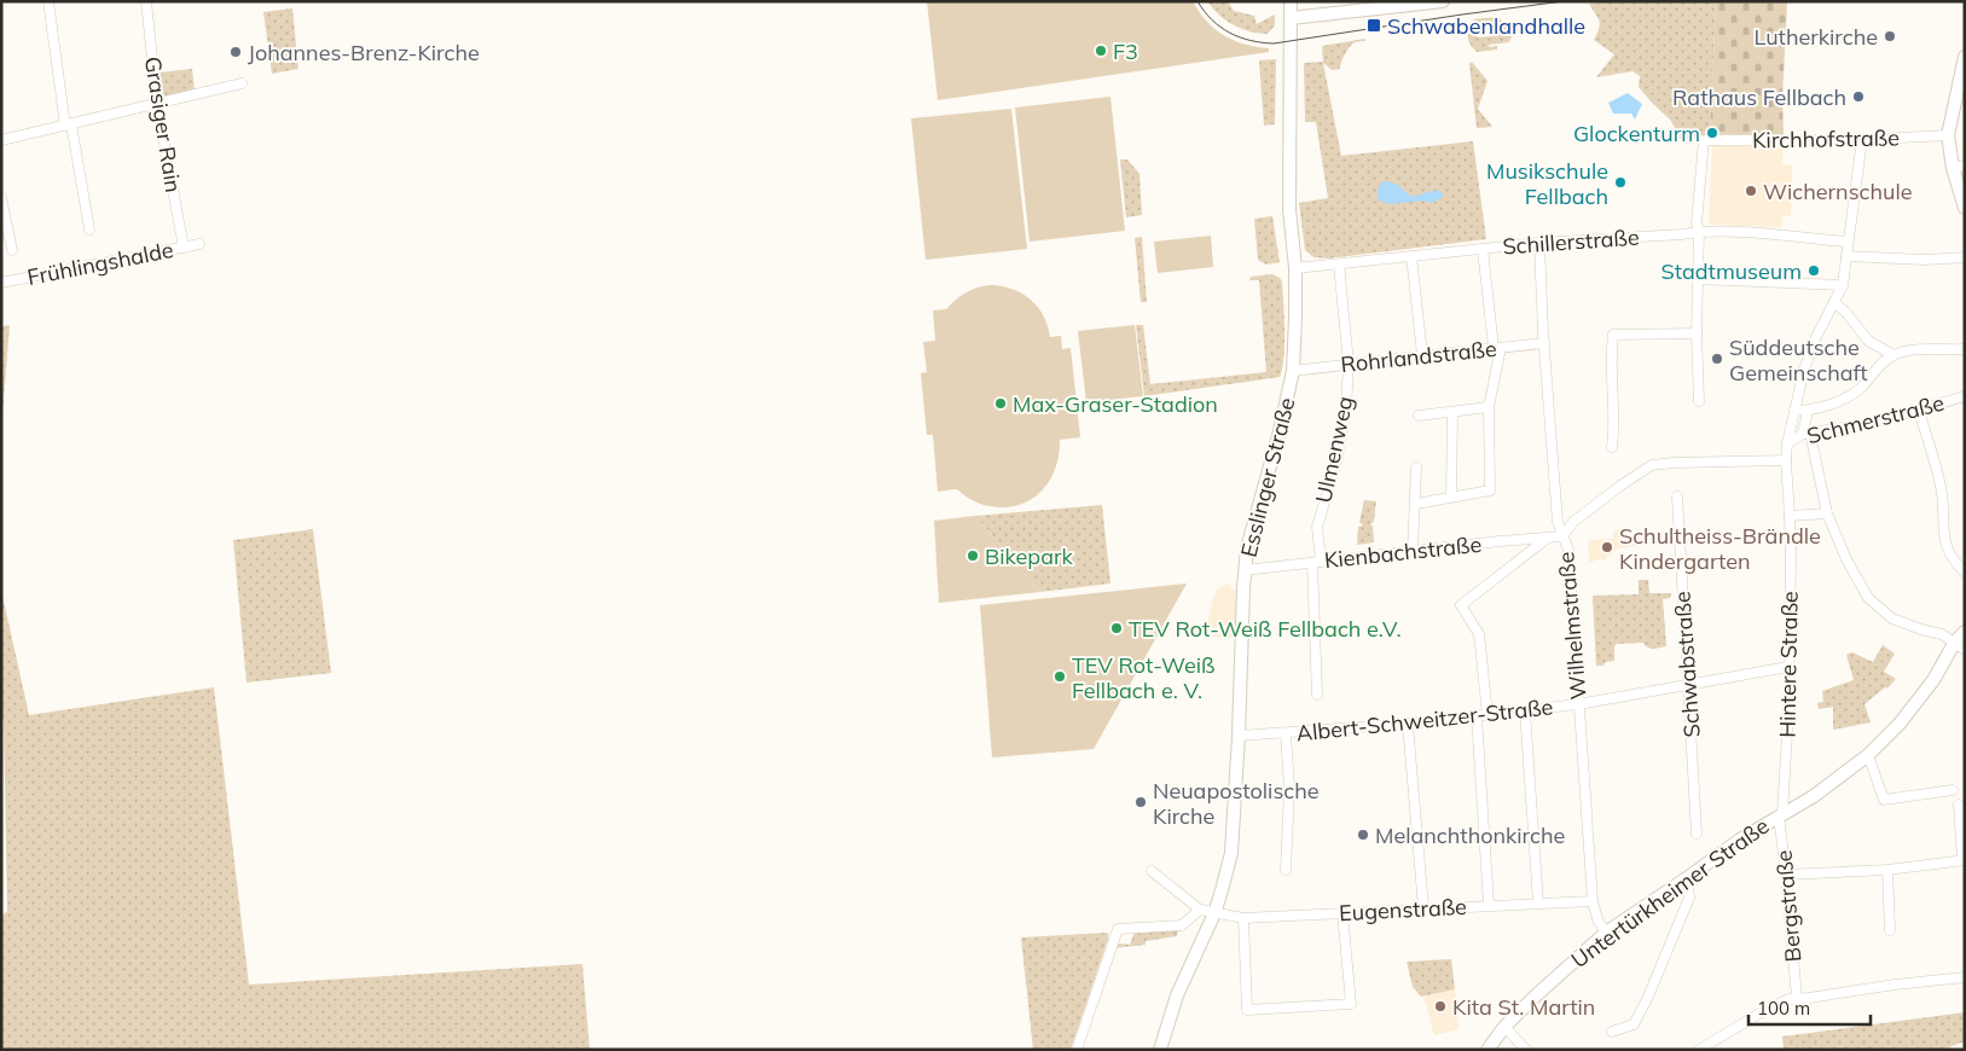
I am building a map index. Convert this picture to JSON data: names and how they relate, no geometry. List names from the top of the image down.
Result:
{
  "streets": {
    "main road": ["Esslinger Straße", "Untertürkheimer Straße"],
    "street": [
      "Grasiger Rain",
      "Kirchhofstraße",
      "Schillerstraße",
      "Frühlingshalde",
      "Rohrlandstraße",
      "Schmerstraße",
      "Ulmenweg",
      "Kienbachstraße",
      "Wilhelmstraße",
      "Schwabstraße",
      "Hintere Straße",
      "Albert-Schweitzer-Straße",
      "Bergstraße",
      "Eugenstraße"
    ]
  },
  "crossings": [
    ["Grasiger Rain", "Frühlingshalde"],
    ["Kirchhofstraße", "Schillerstraße"],
    ["Kirchhofstraße", "Hintere Straße"],
    ["Schillerstraße", "Ulmenweg"],
    ["Schillerstraße", "Esslinger Straße"],
    ["Schillerstraße", "Wilhelmstraße"],
    ["Schillerstraße", "Hintere Straße"],
    ["Rohrlandstraße", "Ulmenweg"],
    ["Rohrlandstraße", "Esslinger Straße"],
    ["Rohrlandstraße", "Wilhelmstraße"],
    ["Schmerstraße", "Hintere Straße"],
    ["Ulmenweg", "Kienbachstraße"],
    ["Esslinger Straße", "Kienbachstraße"],
    ["Esslinger Straße", "Albert-Schweitzer-Straße"],
    ["Esslinger Straße", "Eugenstraße"],
    ["Kienbachstraße", "Wilhelmstraße"],
    ["Wilhelmstraße", "Albert-Schweitzer-Straße"],
    ["Wilhelmstraße", "Untertürkheimer Straße"],
    ["Wilhelmstraße", "Eugenstraße"],
    ["Schwabstraße", "Albert-Schweitzer-Straße"],
    ["Hintere Straße", "Albert-Schweitzer-Straße"],
    ["Hintere Straße", "Untertürkheimer Straße"],
    ["Hintere Straße", "Bergstraße"],
    ["Untertürkheimer Straße", "Bergstraße"]
  ],
  "places": {
    "transit": ["Schwabenlandhalle"],
    "other": [
      "Lutherkirche",
      "F3",
      "Johannes-Brenz-Kirche",
      "Rathaus Fellbach",
      "Glockenturm",
      "Musikschule Fellbach",
      "Wichernschule",
      "Stadtmuseum",
      "Süddeutsche Gemeinschaft",
      "Max-Graser-Stadion",
      "Schultheiss-Brändle Kindergarten",
      "Bikepark",
      "TEV Rot-Weiß Fellbach e.V.",
      "TEV Rot-Weiß Fellbach e. V.",
      "Neuapostolische Kirche",
      "Melanchthonkirche",
      "Kita St. Martin"
    ]
  },
  "scale_bar": "100 m"
}
